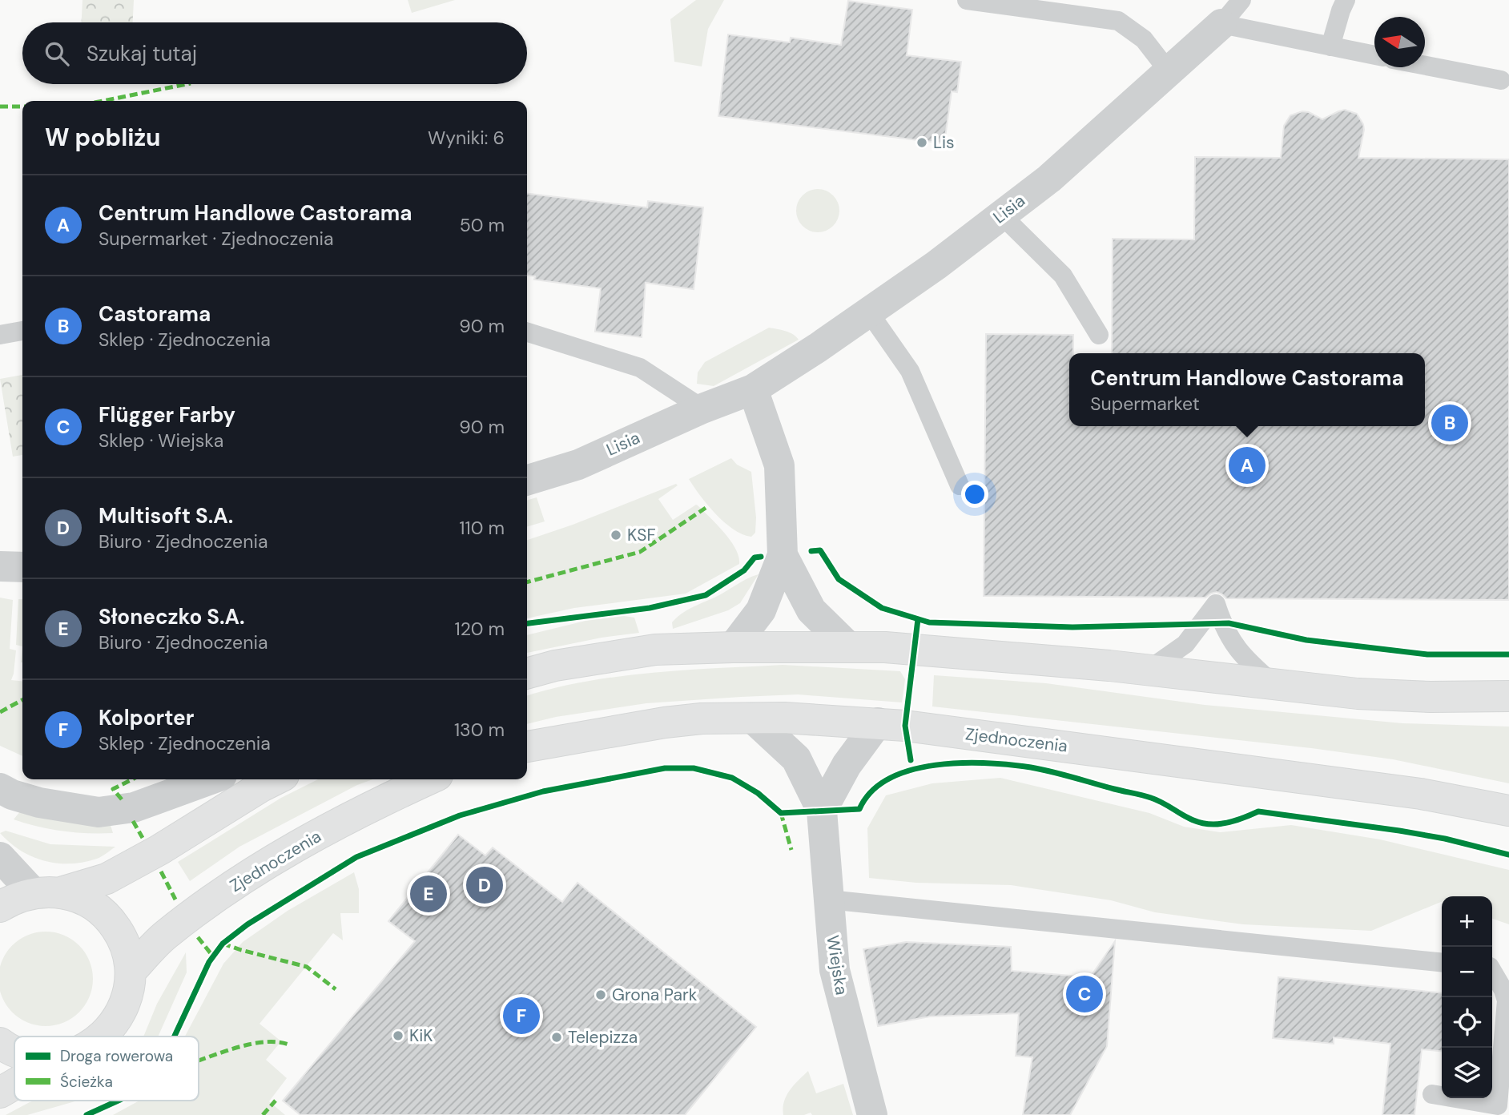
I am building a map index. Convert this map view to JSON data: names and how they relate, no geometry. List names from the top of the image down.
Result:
{
  "streets": {
    "main road": ["Zjednoczenia"],
    "street": ["Lisia", "Wiejska"]
  },
  "crossings": [
    ["Zjednoczenia", "Wiejska"]
  ],
  "places": [
    "Lis",
    "KSF",
    "Grona Park",
    "KiK",
    "Telepizza"
  ],
  "legend": ["Droga rowerowa", "Ścieżka"],
  "north": "left",
  "page": {
    "search": "Szukaj tutaj",
    "heading": ["W pobliżu", "Wyniki: 6"],
    "list": [
      {
        "mark": "A",
        "name": "Centrum Handlowe Castorama",
        "note": "Supermarket · Zjednoczenia",
        "value": "50 m"
      },
      {
        "mark": "B",
        "name": "Castorama",
        "note": "Sklep · Zjednoczenia",
        "value": "90 m"
      },
      {
        "mark": "C",
        "name": "Flügger Farby",
        "note": "Sklep · Wiejska",
        "value": "90 m"
      },
      {
        "mark": "D",
        "name": "Multisoft S.A.",
        "note": "Biuro · Zjednoczenia",
        "value": "110 m"
      },
      {
        "mark": "E",
        "name": "Słoneczko S.A.",
        "note": "Biuro · Zjednoczenia",
        "value": "120 m"
      },
      {
        "mark": "F",
        "name": "Kolporter",
        "note": "Sklep · Zjednoczenia",
        "value": "130 m"
      }
    ],
    "popup": ["Centrum Handlowe Castorama", "Supermarket"],
    "pins": [
      "B",
      "A",
      "D",
      "E",
      "C",
      "F"
    ],
    "map_buttons": ["+", "−"]
  }
}
